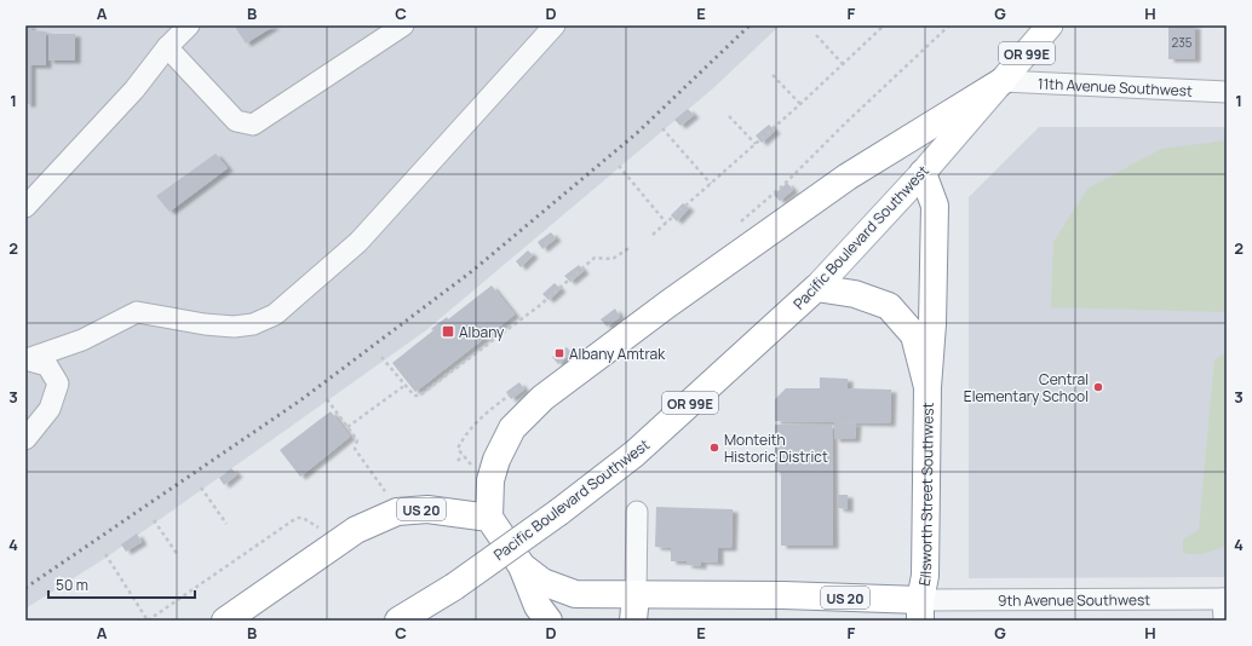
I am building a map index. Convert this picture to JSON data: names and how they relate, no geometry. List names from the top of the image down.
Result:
{
  "streets": {
    "highway": [
      "OR 99E",
      "Pacific Boulevard Southwest",
      "Ellsworth Street Southwest",
      "US 20"
    ],
    "street": ["11th Avenue Southwest", "9th Avenue Southwest"]
  },
  "crossings": [
    ["11th Avenue Southwest", "Pacific Boulevard Southwest"],
    ["Ellsworth Street Southwest", "US 20"],
    ["Ellsworth Street Southwest", "9th Avenue Southwest"],
    ["US 20", "9th Avenue Southwest"]
  ],
  "places": {
    "transit": ["Albany", "Albany Amtrak"],
    "other": ["Central Elementary School", "Monteith Historic District"]
  },
  "house_numbers": ["235"],
  "scale_bar": "50 m",
  "grid": {
    "columns": [
      "A",
      "B",
      "C",
      "D",
      "E",
      "F",
      "G",
      "H"
    ],
    "rows": [
      "1",
      "2",
      "3",
      "4"
    ]
  }
}
